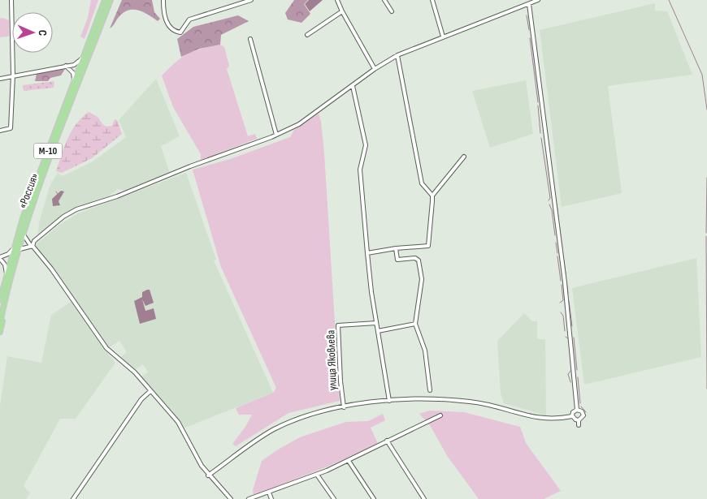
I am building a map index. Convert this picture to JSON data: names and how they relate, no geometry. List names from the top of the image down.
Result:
{
  "streets": {
    "highway": ["М-10", "«Россия»"],
    "street": ["улица Яковлева"]
  },
  "north": "right"
}
